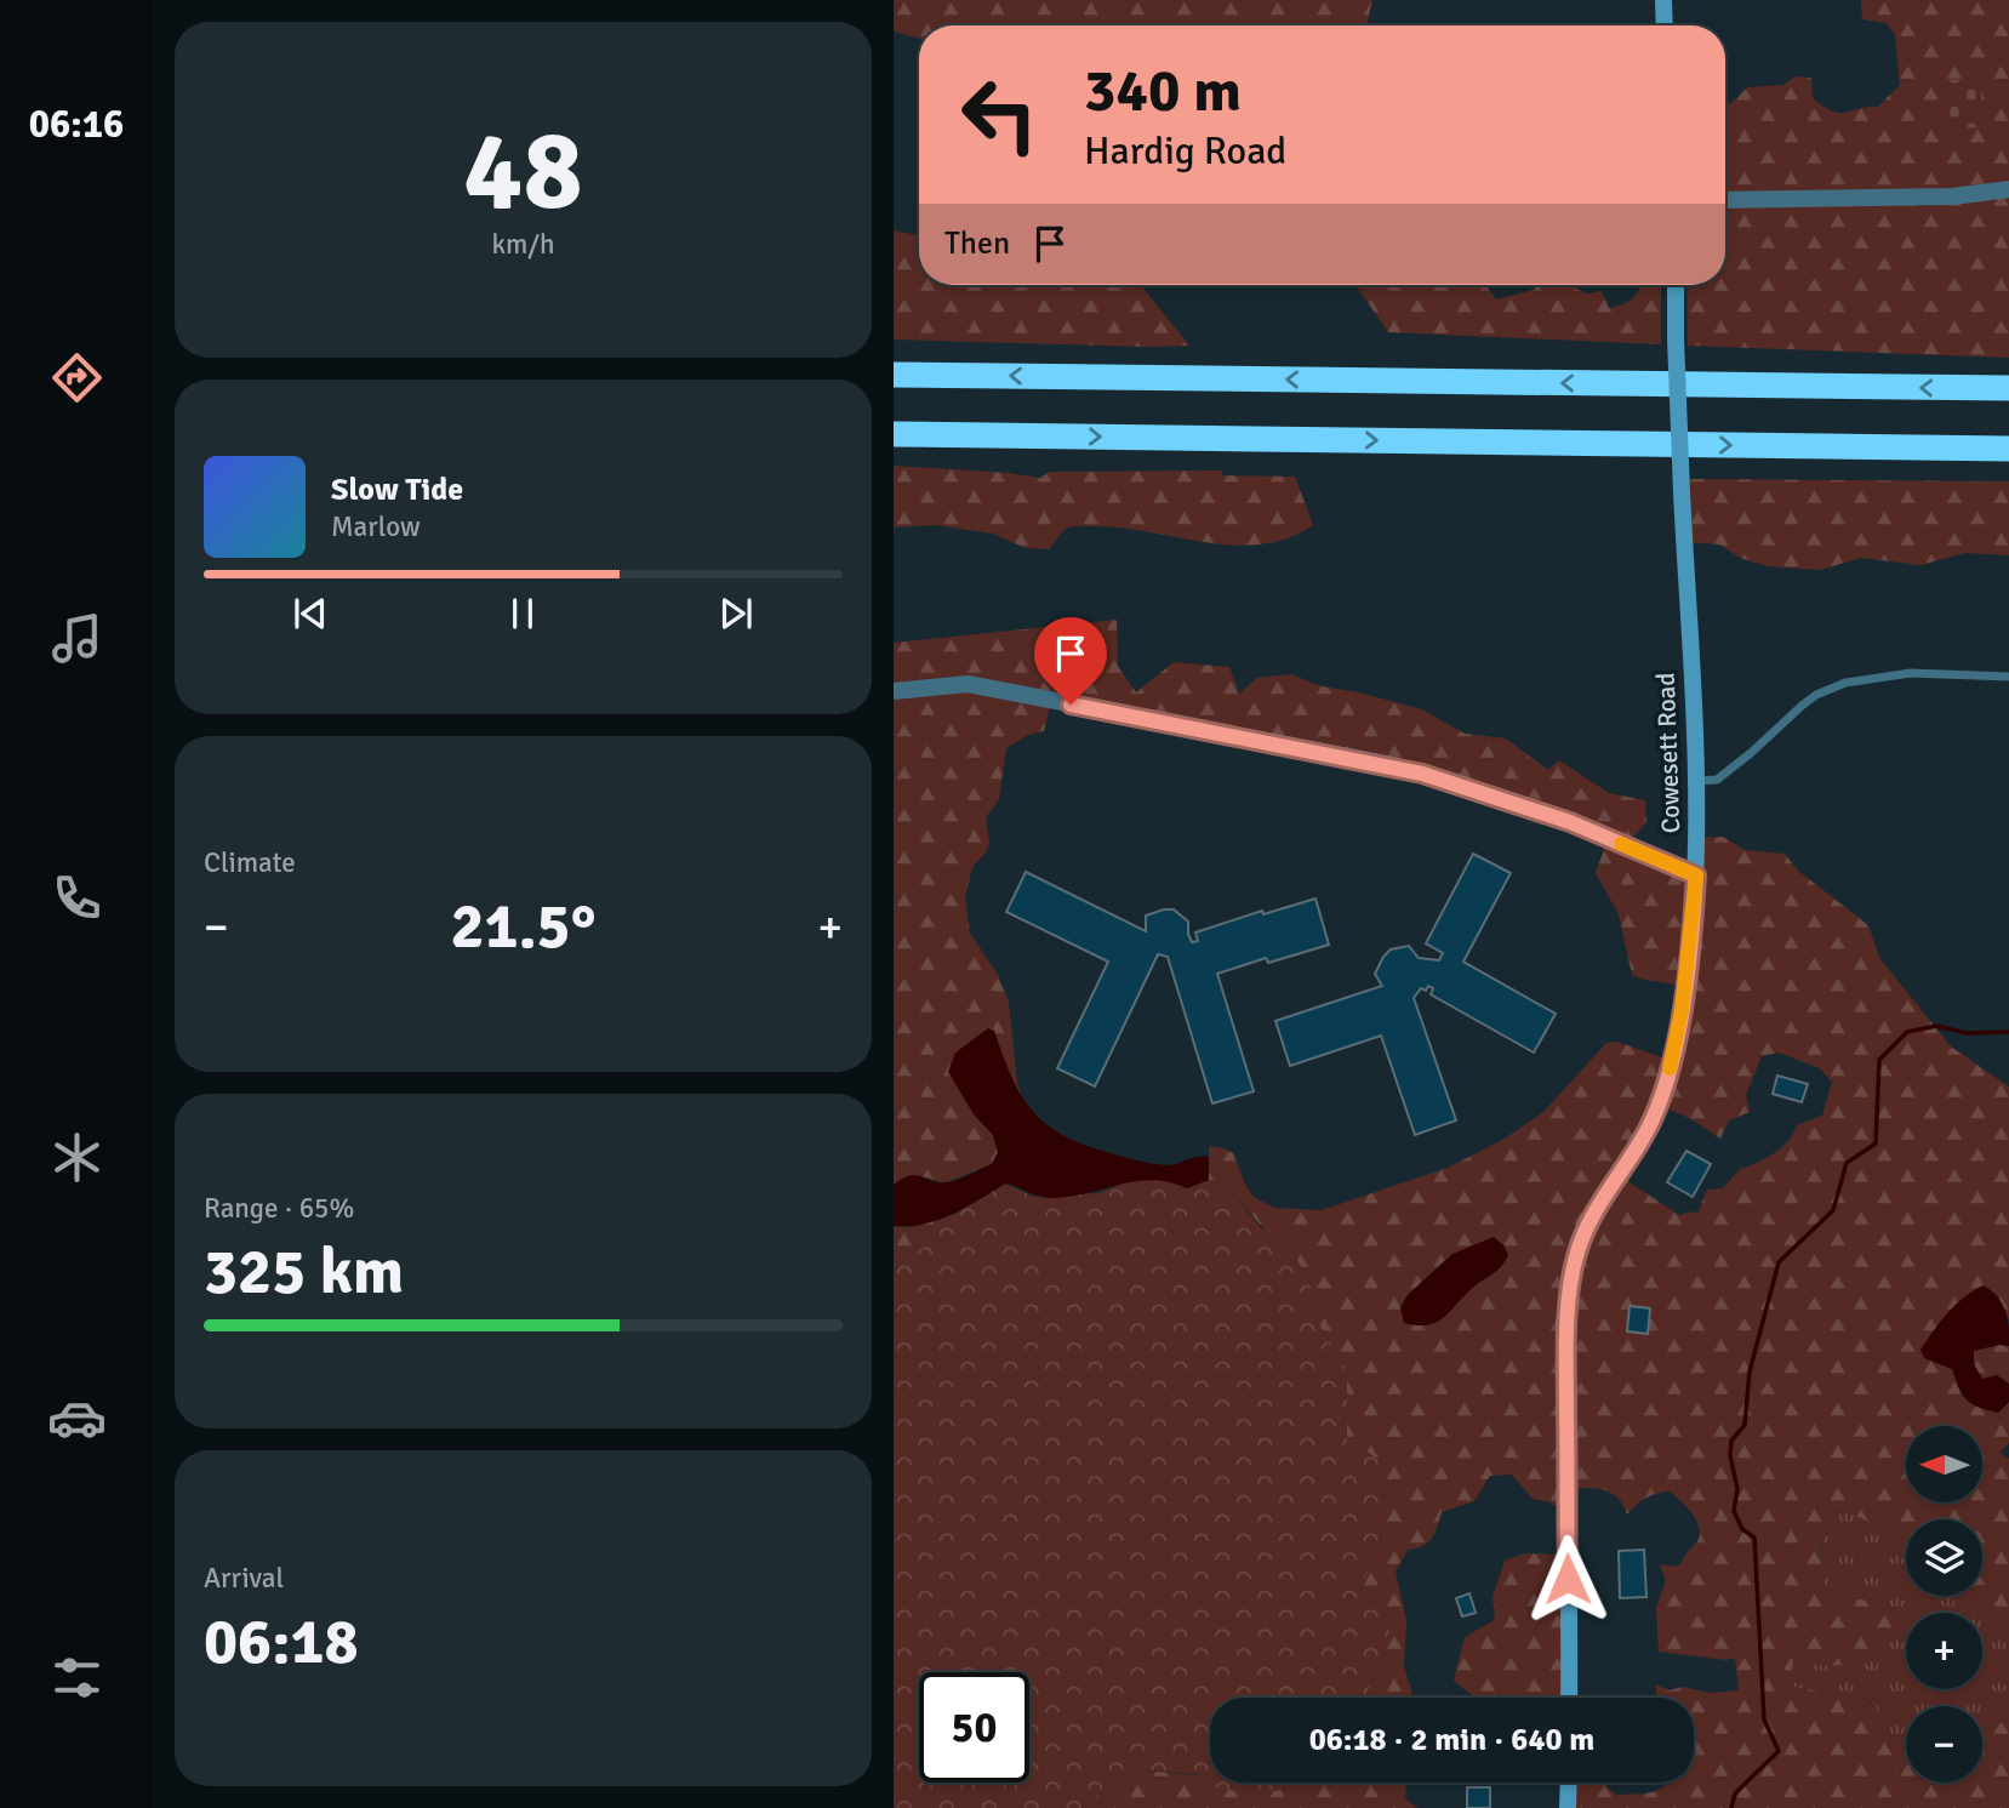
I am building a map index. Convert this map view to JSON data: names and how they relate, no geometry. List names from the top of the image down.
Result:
{
  "streets": {
    "main road": ["Cowesett Road"]
  },
  "north": "left",
  "page": {
    "tabs": "06:16",
    "tile": [
      ["48", "km/h"],
      "Climate",
      ["Range · 65%", "325 km"],
      ["Arrival", "06:18"]
    ],
    "turn": ["340 m", "Hardig Road"],
    "then": "Then",
    "song": ["Slow Tide", "Marlow"],
    "heat": ["−", "21.5°", "+"],
    "map_buttons": ["+", "−"],
    "limit": "50",
    "trip": "06:18 · 2 min · 640 m"
  }
}
